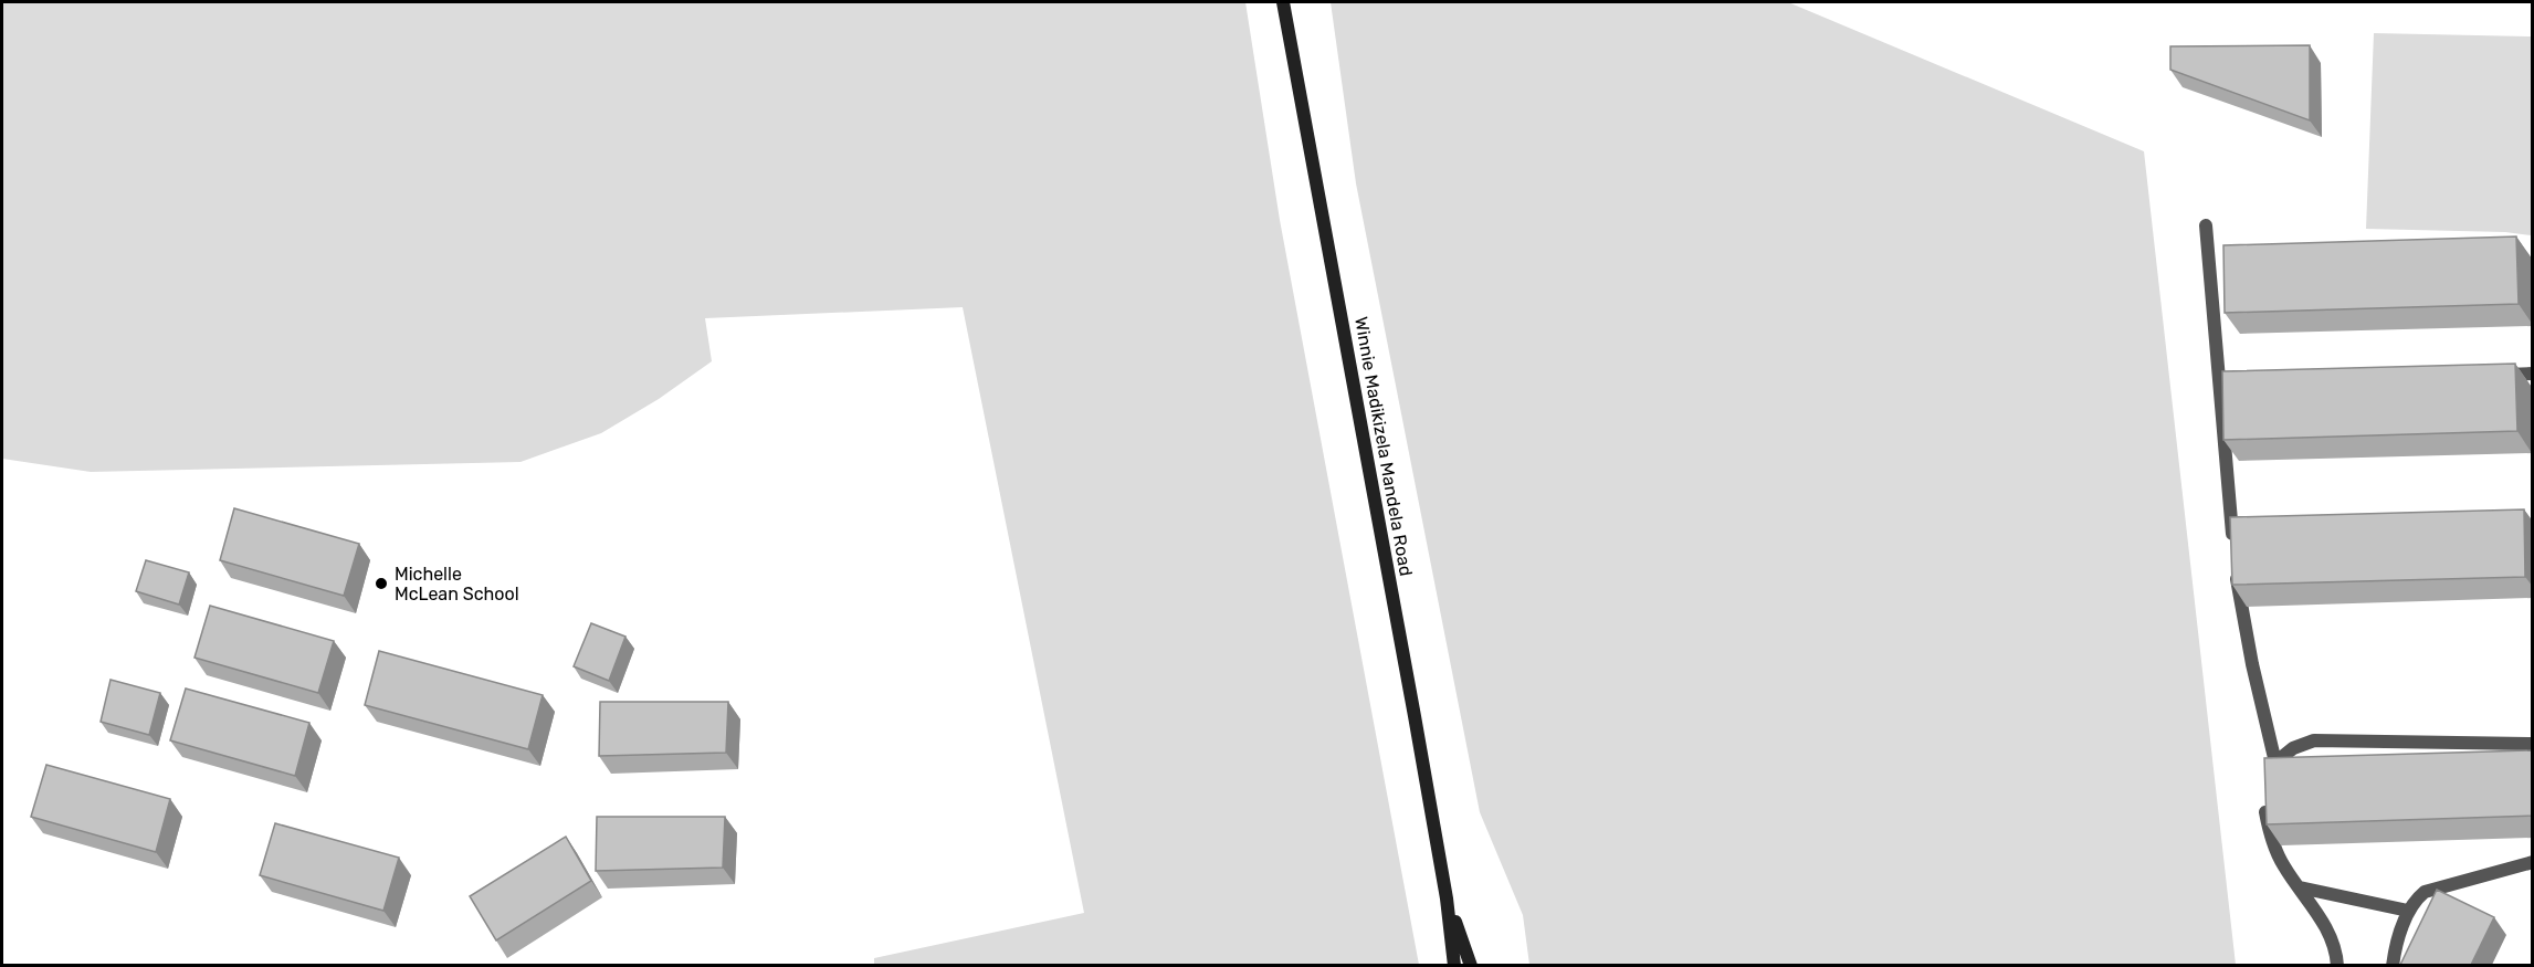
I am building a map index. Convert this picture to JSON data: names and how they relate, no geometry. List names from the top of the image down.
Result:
{
  "streets": {
    "main road": ["Winnie Madikizela Mandela Road"]
  },
  "places": ["Michelle McLean School"]
}
